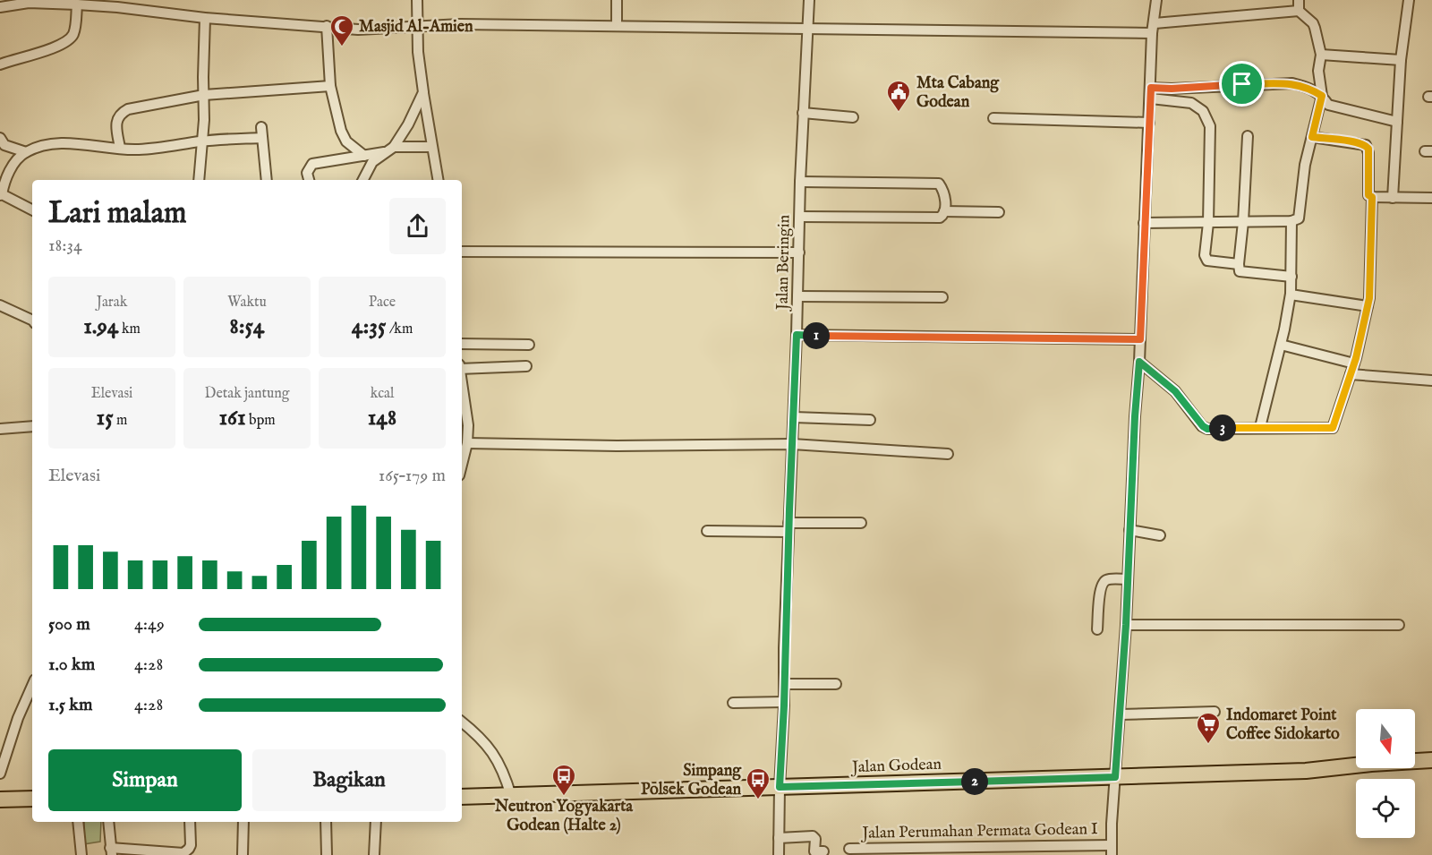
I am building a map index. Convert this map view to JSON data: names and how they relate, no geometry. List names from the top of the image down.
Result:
{
  "streets": {
    "main road": ["Jalan Godean"],
    "street": ["Jalan Beringin", "Jalan Perumahan Permata Godean I"]
  },
  "crossings": [
    ["Jalan Beringin", "Jalan Godean"]
  ],
  "places": {
    "mosque": ["Masjid Al-Amien"],
    "public building": ["Mta Cabang Godean"],
    "supermarket": ["Indomaret Point Coffee Sidokarto"],
    "bus stop": ["Neutron Yogyakarta Godean (Halte 2)", "Simpang Polsek Godean"]
  },
  "north": "bottom",
  "page": {
    "heading": ["Lari malam", "18:34"],
    "stats": [
      ["Jarak", "1.94 km"],
      ["Waktu", "8:54"],
      ["Pace", "4:35 /km"],
      ["Elevasi", "15 m"],
      ["Detak jantung", "161 bpm"],
      ["kcal", "148"]
    ],
    "pins": ["1", "3", "2"],
    "chart": ["Elevasi", "165–179 m"],
    "list": [
      {
        "name": "500 m",
        "note": "4:49"
      },
      {
        "name": "1.0 km",
        "note": "4:28"
      },
      {
        "name": "1.5 km",
        "note": "4:28"
      }
    ],
    "buttons": ["Simpan", "Bagikan"]
  }
}
